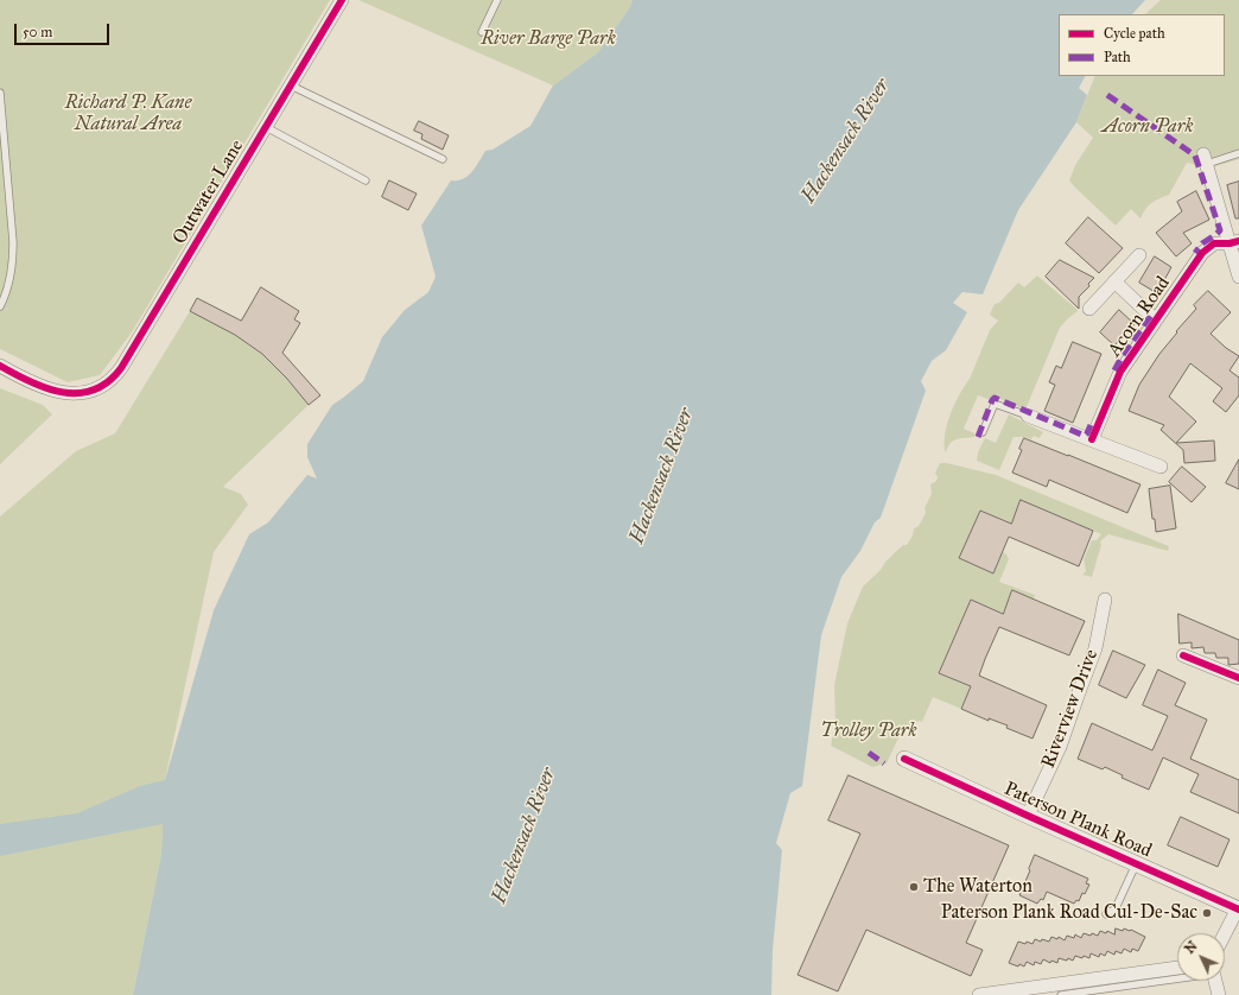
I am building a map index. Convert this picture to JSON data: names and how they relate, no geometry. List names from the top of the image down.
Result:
{
  "streets": {
    "street": [
      "Outwater Lane",
      "Acorn Road",
      "Riverview Drive",
      "Paterson Plank Road"
    ]
  },
  "crossings": [
    ["Riverview Drive", "Paterson Plank Road"]
  ],
  "water": ["Hackensack River"],
  "parks": [
    "River Barge Park",
    "Richard P. Kane Natural Area",
    "Acorn Park",
    "Trolley Park"
  ],
  "places": ["The Waterton", "Paterson Plank Road Cul-De-Sac"],
  "legend": ["Cycle path", "Path"],
  "scale_bar": "50 m",
  "north": "top left"
}
